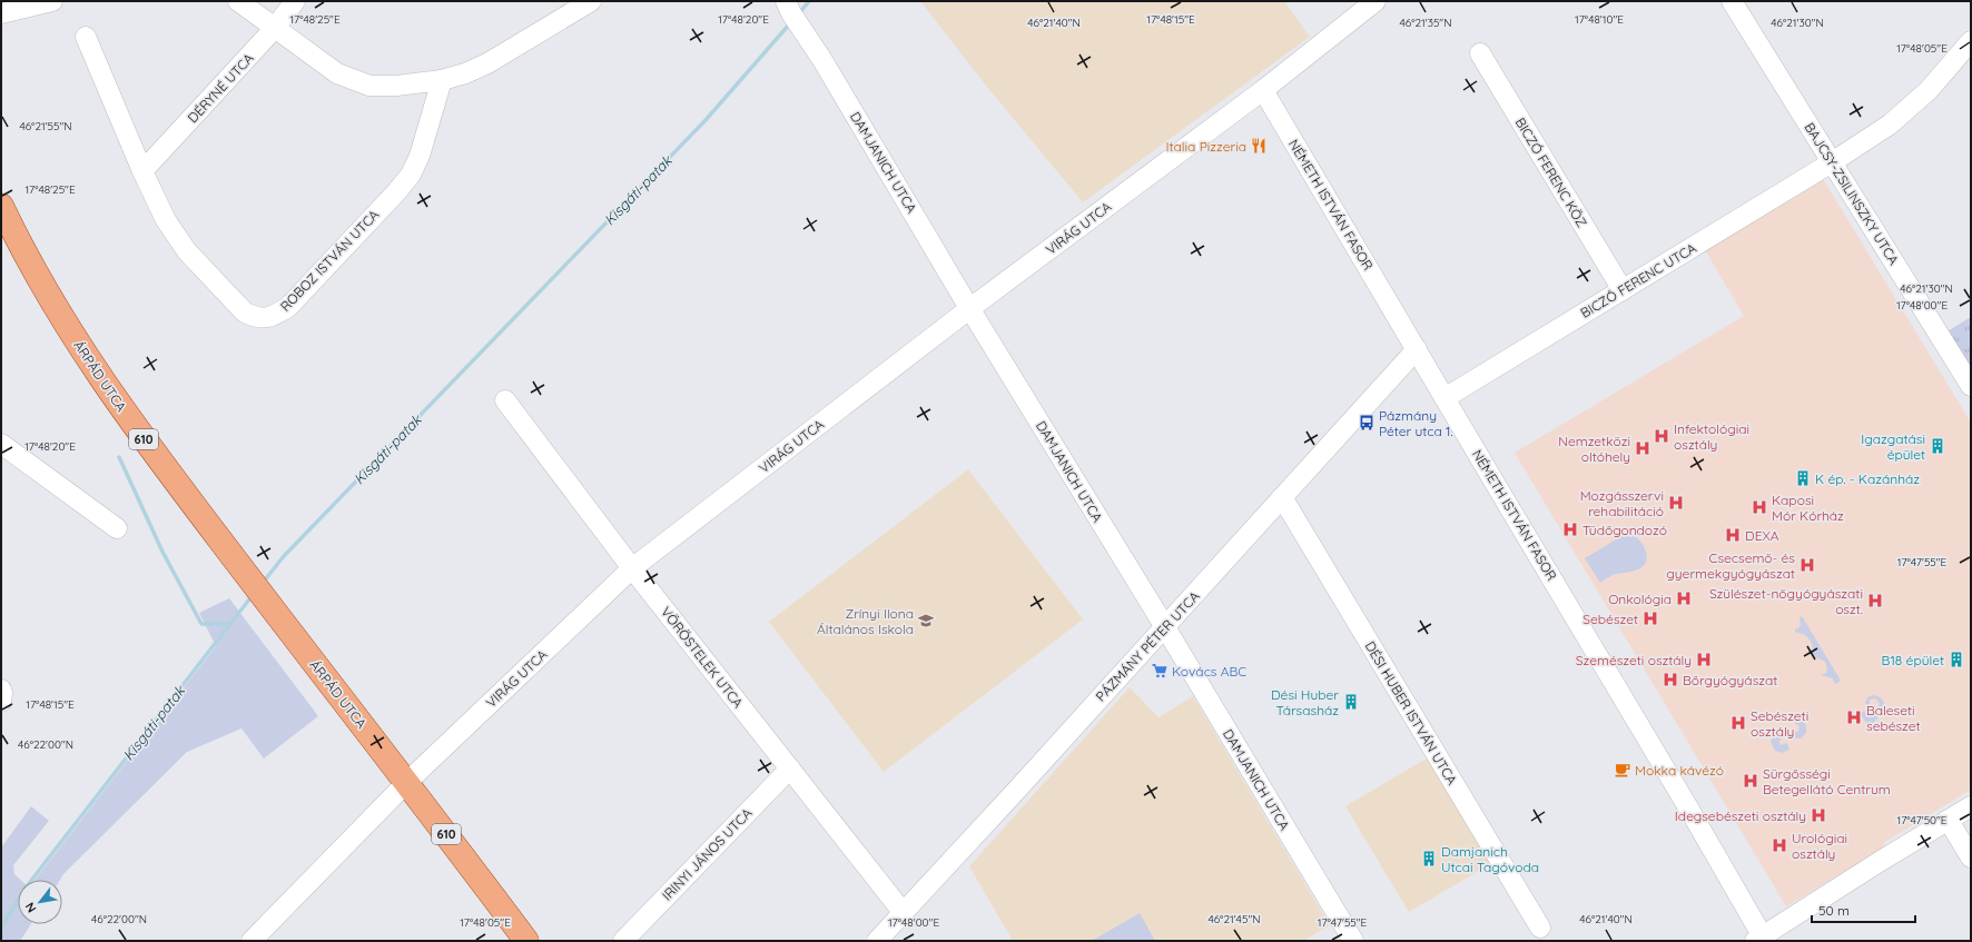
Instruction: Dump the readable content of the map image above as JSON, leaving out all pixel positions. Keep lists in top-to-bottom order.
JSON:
{
  "streets": {
    "main road": ["ÁRPÁD UTCA", "610"],
    "street": [
      "DÉRYNÉ UTCA",
      "DAMJANICH UTCA",
      "BICZÓ FERENC KÖZ",
      "BAJCSY-ZSILINSZKY UTCA",
      "NÉMETH ISTVÁN FASOR",
      "VIRÁG UTCA",
      "ROBOZ ISTVÁN UTCA",
      "BICZÓ FERENC UTCA",
      "PÁZMÁNY PÉTER UTCA",
      "VÖRÖSTELEK UTCA",
      "DÉSI HUBER ISTVÁN UTCA",
      "IRINYI JÁNOS UTCA"
    ]
  },
  "crossings": [
    ["DÉRYNÉ UTCA", "ROBOZ ISTVÁN UTCA"],
    ["DAMJANICH UTCA", "VIRÁG UTCA"],
    ["DAMJANICH UTCA", "PÁZMÁNY PÉTER UTCA"],
    ["BICZÓ FERENC KÖZ", "BICZÓ FERENC UTCA"],
    ["BAJCSY-ZSILINSZKY UTCA", "BICZÓ FERENC UTCA"],
    ["NÉMETH ISTVÁN FASOR", "VIRÁG UTCA"],
    ["NÉMETH ISTVÁN FASOR", "BICZÓ FERENC UTCA"],
    ["NÉMETH ISTVÁN FASOR", "PÁZMÁNY PÉTER UTCA"],
    ["VIRÁG UTCA", "ÁRPÁD UTCA"],
    ["VIRÁG UTCA", "VÖRÖSTELEK UTCA"],
    ["PÁZMÁNY PÉTER UTCA", "VÖRÖSTELEK UTCA"],
    ["PÁZMÁNY PÉTER UTCA", "DÉSI HUBER ISTVÁN UTCA"],
    ["VÖRÖSTELEK UTCA", "IRINYI JÁNOS UTCA"]
  ],
  "water": ["Kisgáti-patak"],
  "places": {
    "restaurant": ["Italia Pizzeria"],
    "bus stop": ["Pázmány Péter utca 1."],
    "hospital": [
      "Infektológiai osztály",
      "Nemzetközi oltóhely",
      "Mozgásszervi rehabilitáció",
      "Kaposi Mór Kórház",
      "Tüdőgondozó",
      "DEXA",
      "Csecsemő- és gyermekgyógyászat",
      "Onkológia",
      "Szülészet-nőgyógyászati oszt.",
      "Sebészet",
      "Szemészeti osztály",
      "Bőrgyógyászat",
      "Baleseti sebészet",
      "Sebészeti osztály",
      "Sürgősségi Betegellátó Centrum",
      "Idegsebészeti osztály",
      "Urológiai osztály"
    ],
    "building": [
      "Igazgatási épület",
      "K ép. - Kazánház",
      "B18 épület",
      "Dési Huber Társasház",
      "Damjanich Utcai Tagóvoda"
    ],
    "school or university": ["Zrínyi Ilona Általános Iskola"],
    "supermarket": ["Kovács ABC"],
    "cafe": ["Mokka kávézó"]
  },
  "scale_bar": "50 m",
  "north": "bottom left",
  "coordinates": [
    "17°48'25\"E",
    "17°48'20\"E",
    "17°48'15\"E",
    "17°48'10\"E",
    "46°21'35\"N",
    "46°21'30\"N",
    "46°21'40\"N",
    "17°48'05\"E",
    "46°21'55\"N",
    "17°48'00\"E",
    "17°47'55\"E",
    "46°22'00\"N",
    "17°47'50\"E",
    "46°21'45\"N"
  ]
}
